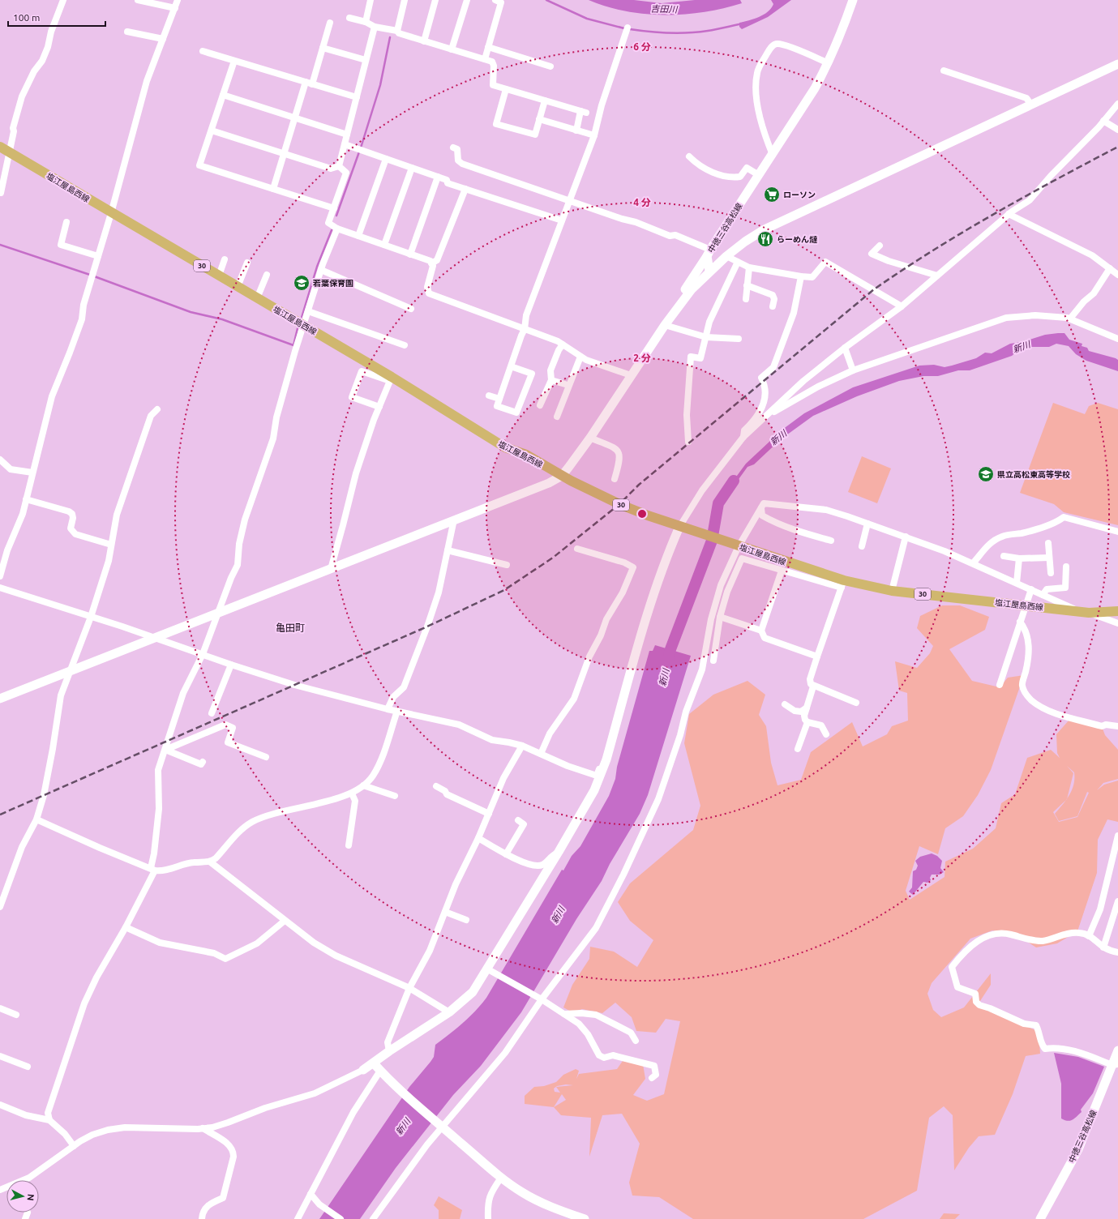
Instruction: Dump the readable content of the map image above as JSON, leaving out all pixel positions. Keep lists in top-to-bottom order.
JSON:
{
  "streets": {
    "main road": ["塩江屋島西線", "30"],
    "street": ["中徳三谷高松線"]
  },
  "districts": ["亀田町"],
  "water": ["吉田川", "新川"],
  "places": {
    "supermarket": ["ローソン"],
    "restaurant": ["らーめん燵"],
    "school or university": ["若葉保育園", "県立高松東高等学校"]
  },
  "scale_bar": "100 m",
  "north": "right",
  "rings": ["6 分", "4 分", "2 分"]
}
